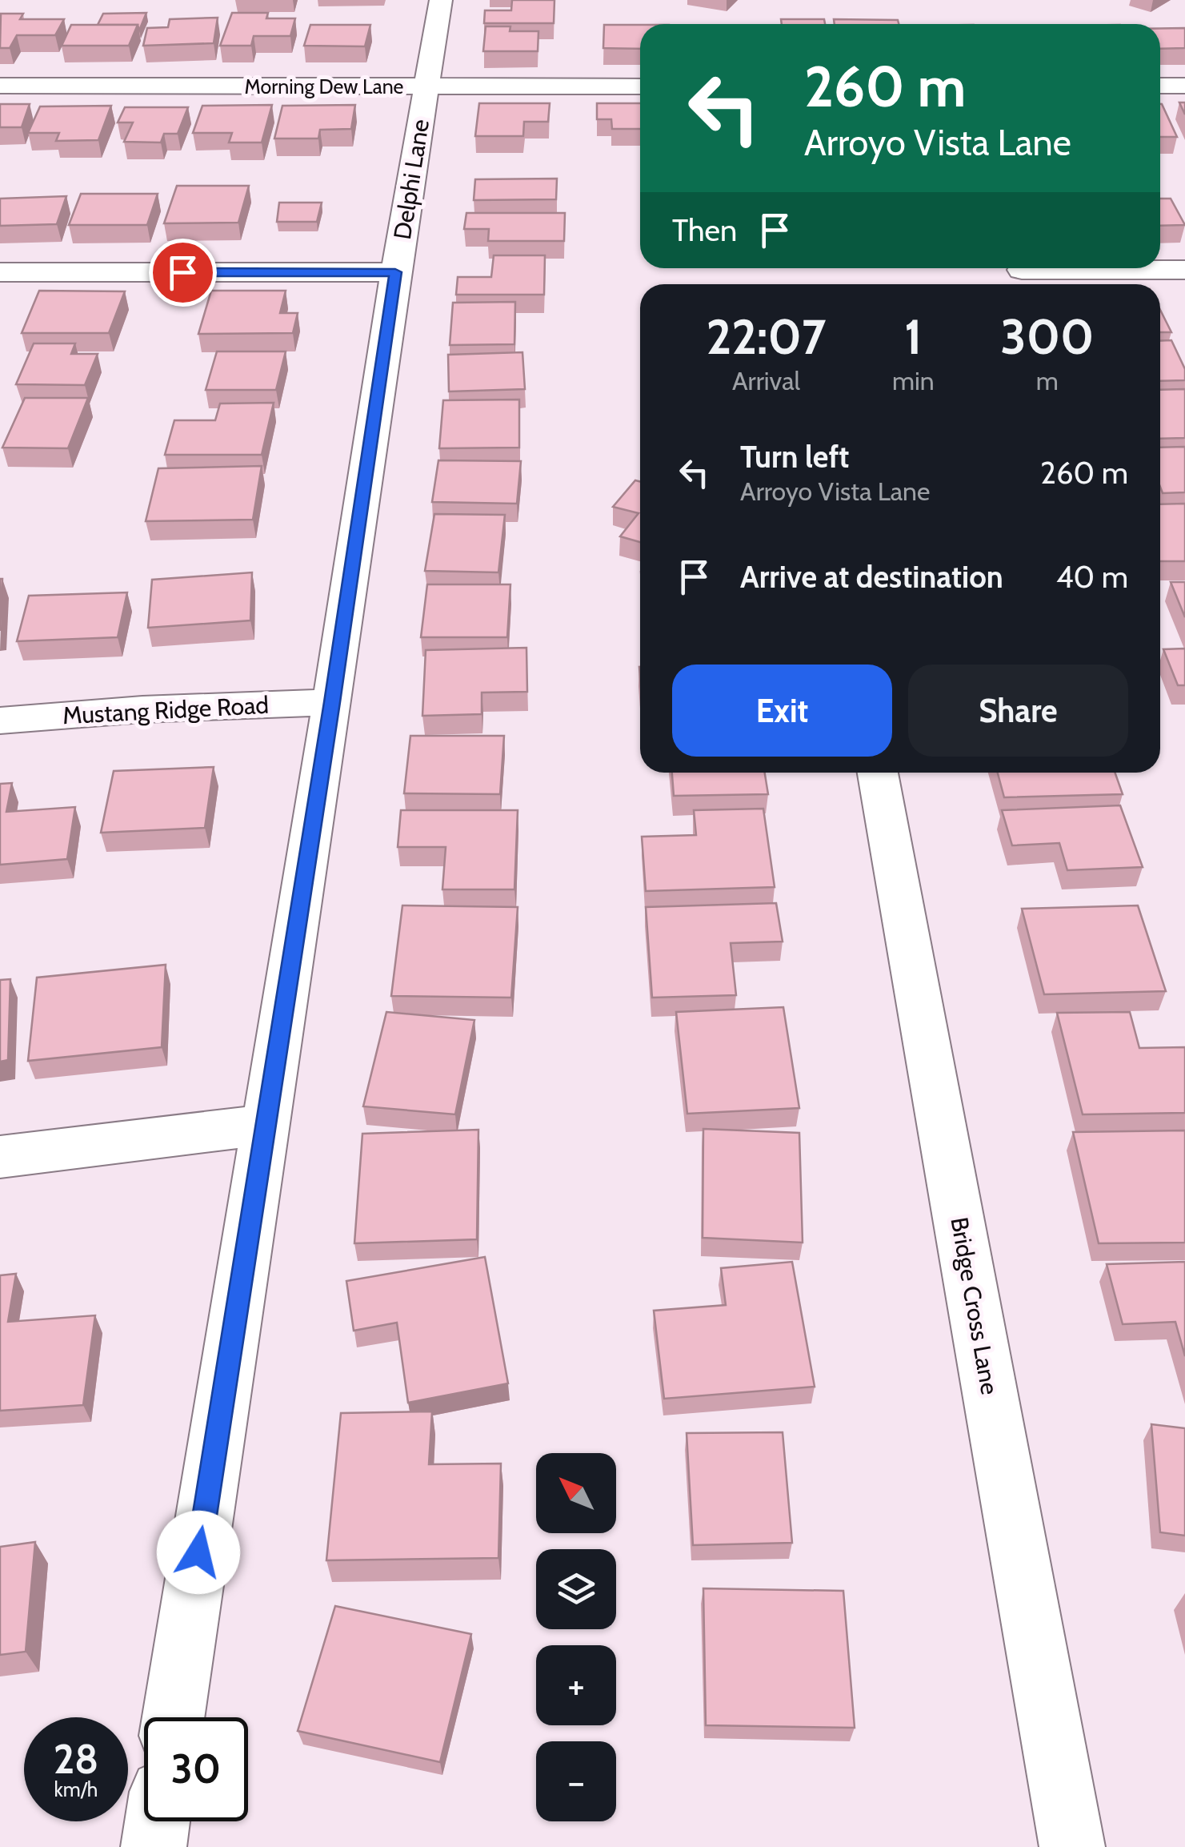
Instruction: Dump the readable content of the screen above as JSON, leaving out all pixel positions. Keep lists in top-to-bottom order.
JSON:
{
  "streets": {
    "street": [
      "Morning Dew Lane",
      "Delphi Lane",
      "Mustang Ridge Road",
      "Bridge Cross Lane"
    ]
  },
  "crossings": [
    ["Morning Dew Lane", "Delphi Lane"],
    ["Delphi Lane", "Mustang Ridge Road"]
  ],
  "north": "top left",
  "page": {
    "turn": ["260 m", "Arroyo Vista Lane"],
    "then": "Then",
    "eta": [
      "22:07",
      "Arrival",
      "1",
      "min",
      "300",
      "m"
    ],
    "list": [
      {
        "name": "Turn left",
        "note": "Arroyo Vista Lane",
        "value": "260 m"
      },
      {
        "name": "Arrive at destination",
        "value": "40 m"
      }
    ],
    "buttons": ["Exit", "Share"],
    "map_buttons": ["+", "−"],
    "speed": "28 km/h",
    "limit": "30"
  }
}
